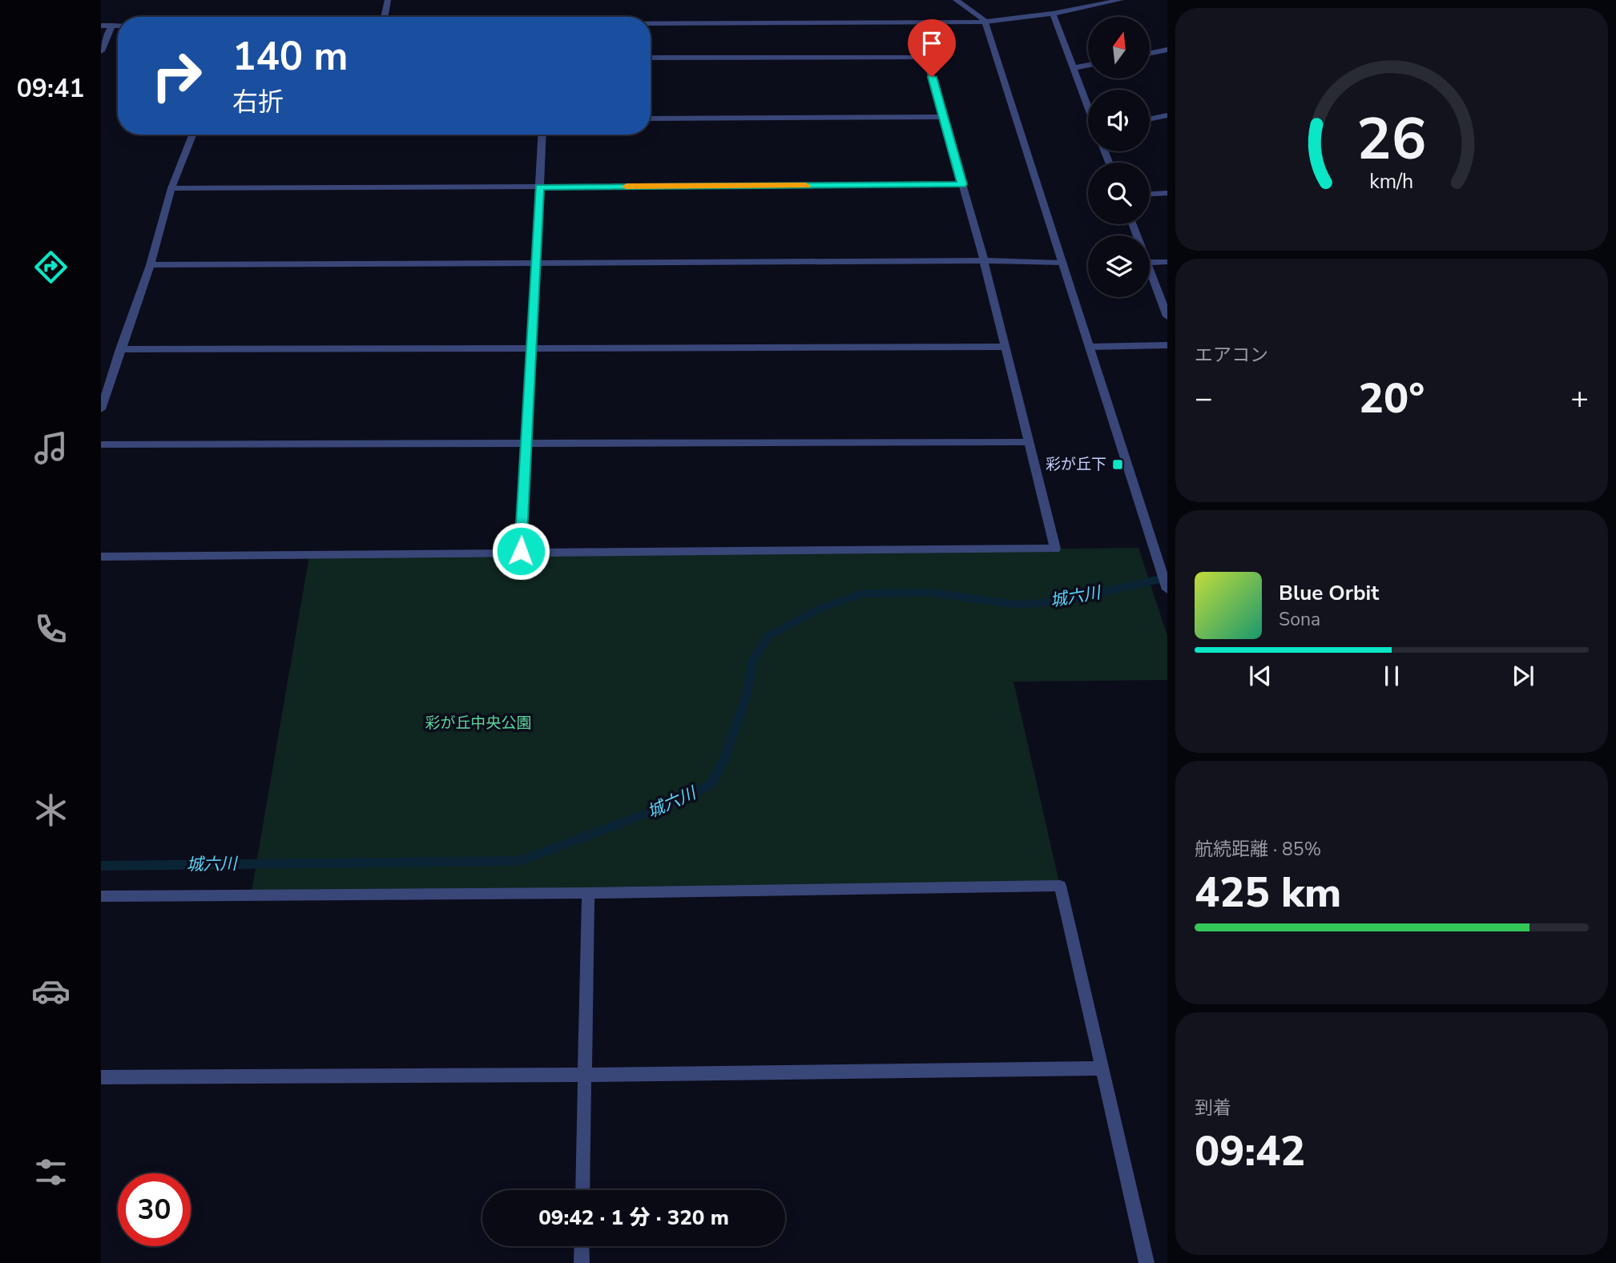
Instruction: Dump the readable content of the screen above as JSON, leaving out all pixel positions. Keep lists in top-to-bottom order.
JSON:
{
  "water": ["城六川"],
  "parks": ["彩が丘中央公園"],
  "places": {
    "transit": ["彩が丘下"]
  },
  "north": "top",
  "page": {
    "tabs": "09:41",
    "turn": ["140 m", "右折"],
    "tile": [
      "エアコン",
      ["航続距離 · 85%", "425 km"],
      ["到着", "09:42"]
    ],
    "heat": ["−", "20°", "+"],
    "song": ["Blue Orbit", "Sona"],
    "limit": "30",
    "trip": "09:42 · 1 分 · 320 m",
    "gauge": ["26", "km/h"]
  }
}
